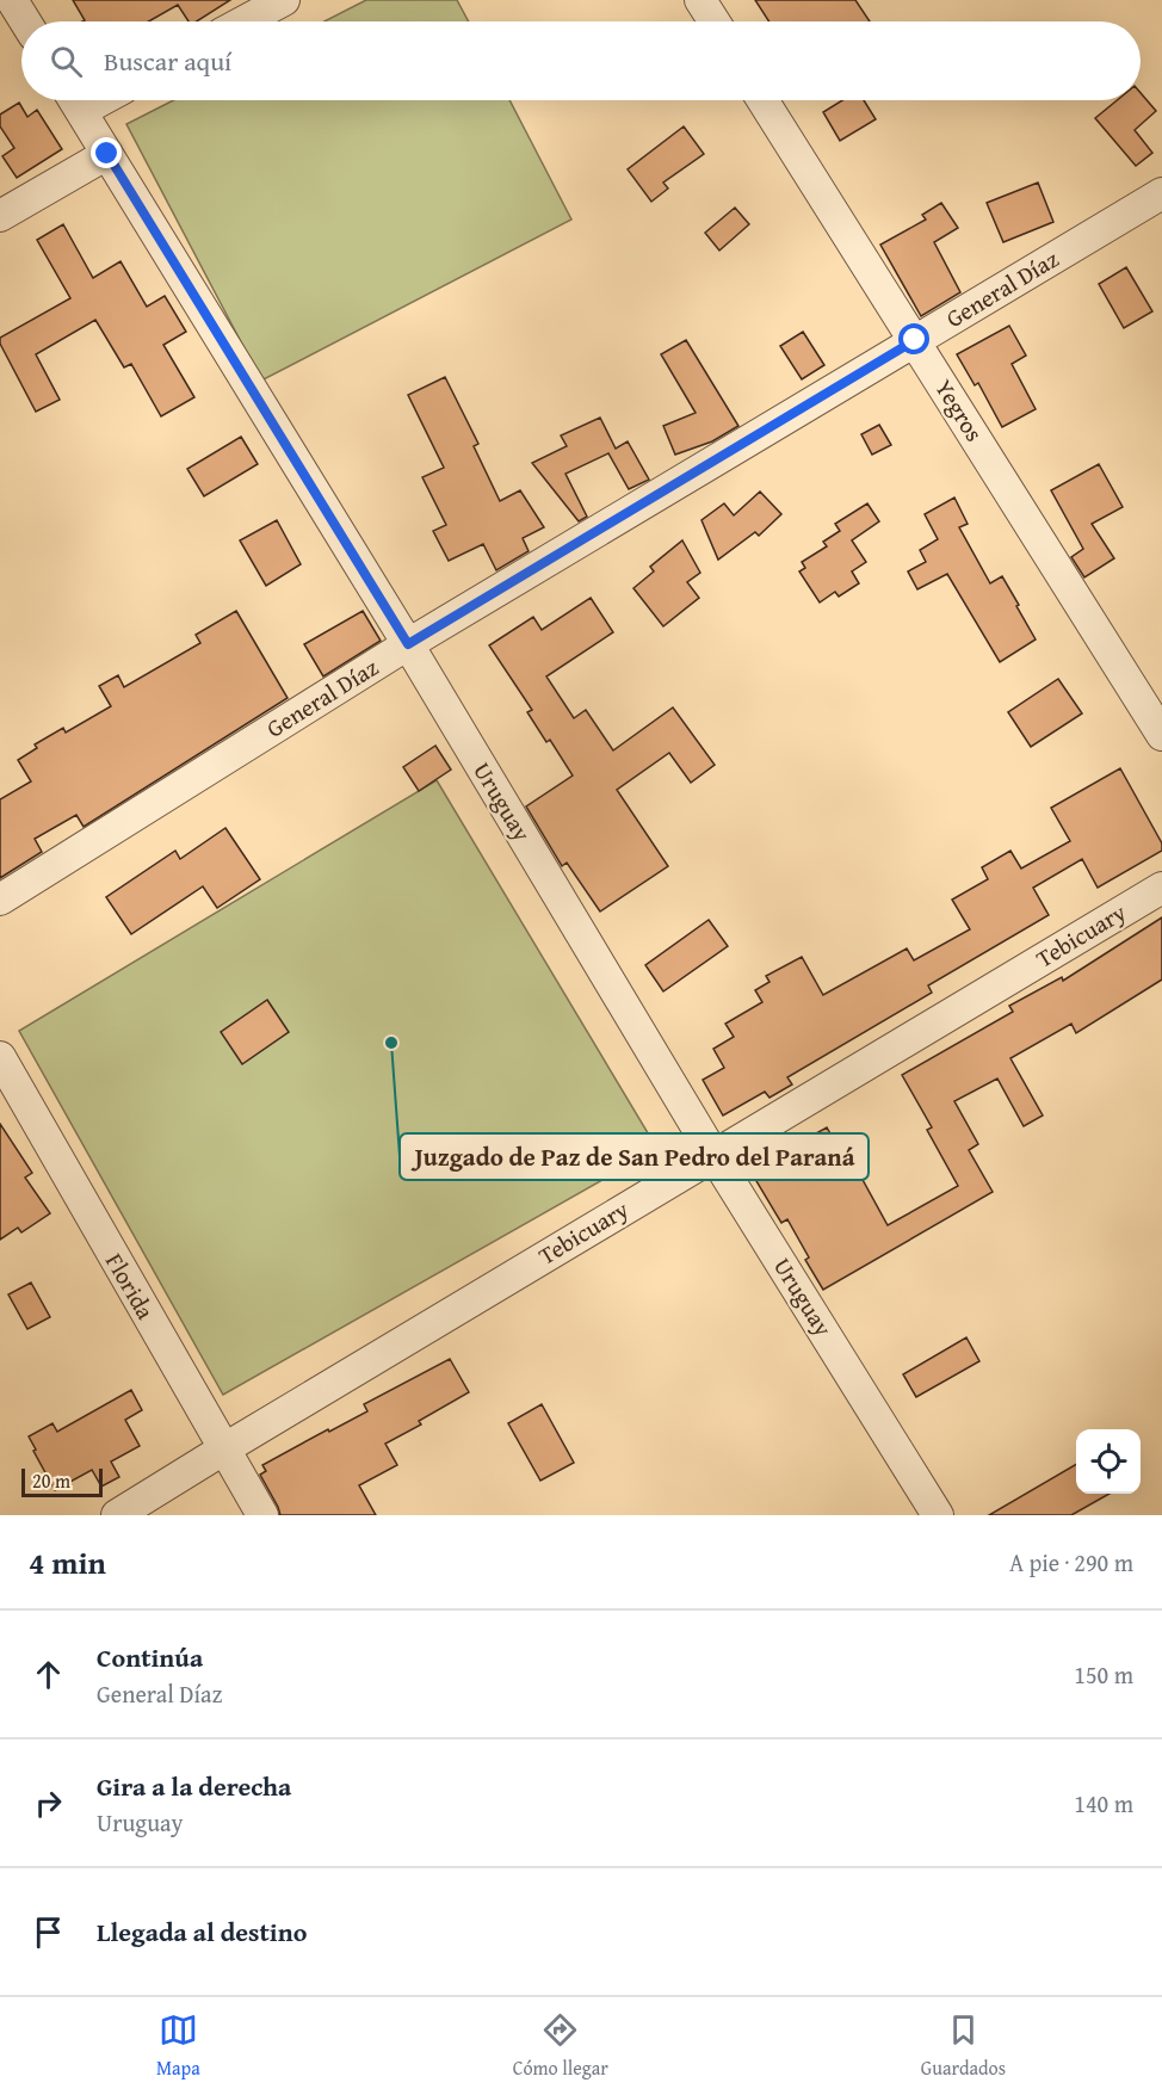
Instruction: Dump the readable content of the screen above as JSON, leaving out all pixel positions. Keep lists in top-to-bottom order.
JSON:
{
  "streets": {
    "street": [
      "General Díaz",
      "Yegros",
      "Uruguay",
      "Tebicuary",
      "Florida"
    ]
  },
  "crossings": [
    ["General Díaz", "Yegros"],
    ["General Díaz", "Uruguay"],
    ["Uruguay", "Tebicuary"],
    ["Tebicuary", "Florida"]
  ],
  "places": ["Juzgado de Paz de San Pedro del Paraná"],
  "scale_bar": "20 m",
  "page": {
    "search": "Buscar aquí",
    "scale": "20 m",
    "heading": ["4 min", "A pie · 290 m"],
    "list": [
      ["Continúa", "General Díaz", "150 m"],
      ["Gira a la derecha", "Uruguay", "140 m"],
      "Llegada al destino"
    ],
    "nav": ["Mapa", "Cómo llegar", "Guardados"]
  }
}
